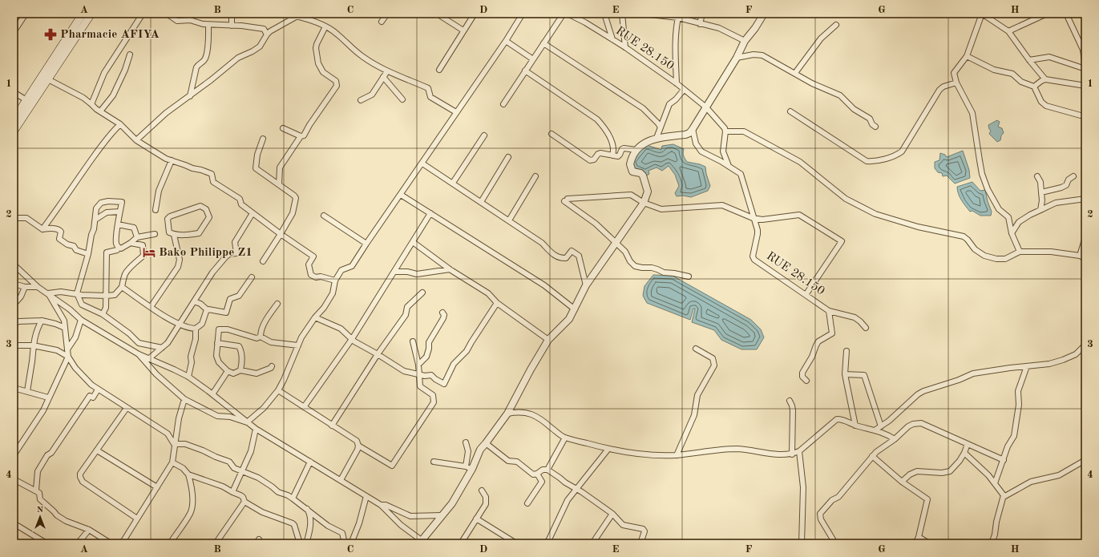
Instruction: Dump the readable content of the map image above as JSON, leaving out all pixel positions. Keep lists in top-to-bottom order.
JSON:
{
  "streets": {
    "street": ["RUE 28.150"]
  },
  "places": {
    "pharmacy": ["Pharmacie AFIYA"],
    "hotel": ["Bako Philippe Z1"]
  },
  "north": "top",
  "grid": {
    "columns": [
      "A",
      "B",
      "C",
      "D",
      "E",
      "F",
      "G",
      "H"
    ],
    "rows": [
      "1",
      "2",
      "3",
      "4"
    ]
  }
}
